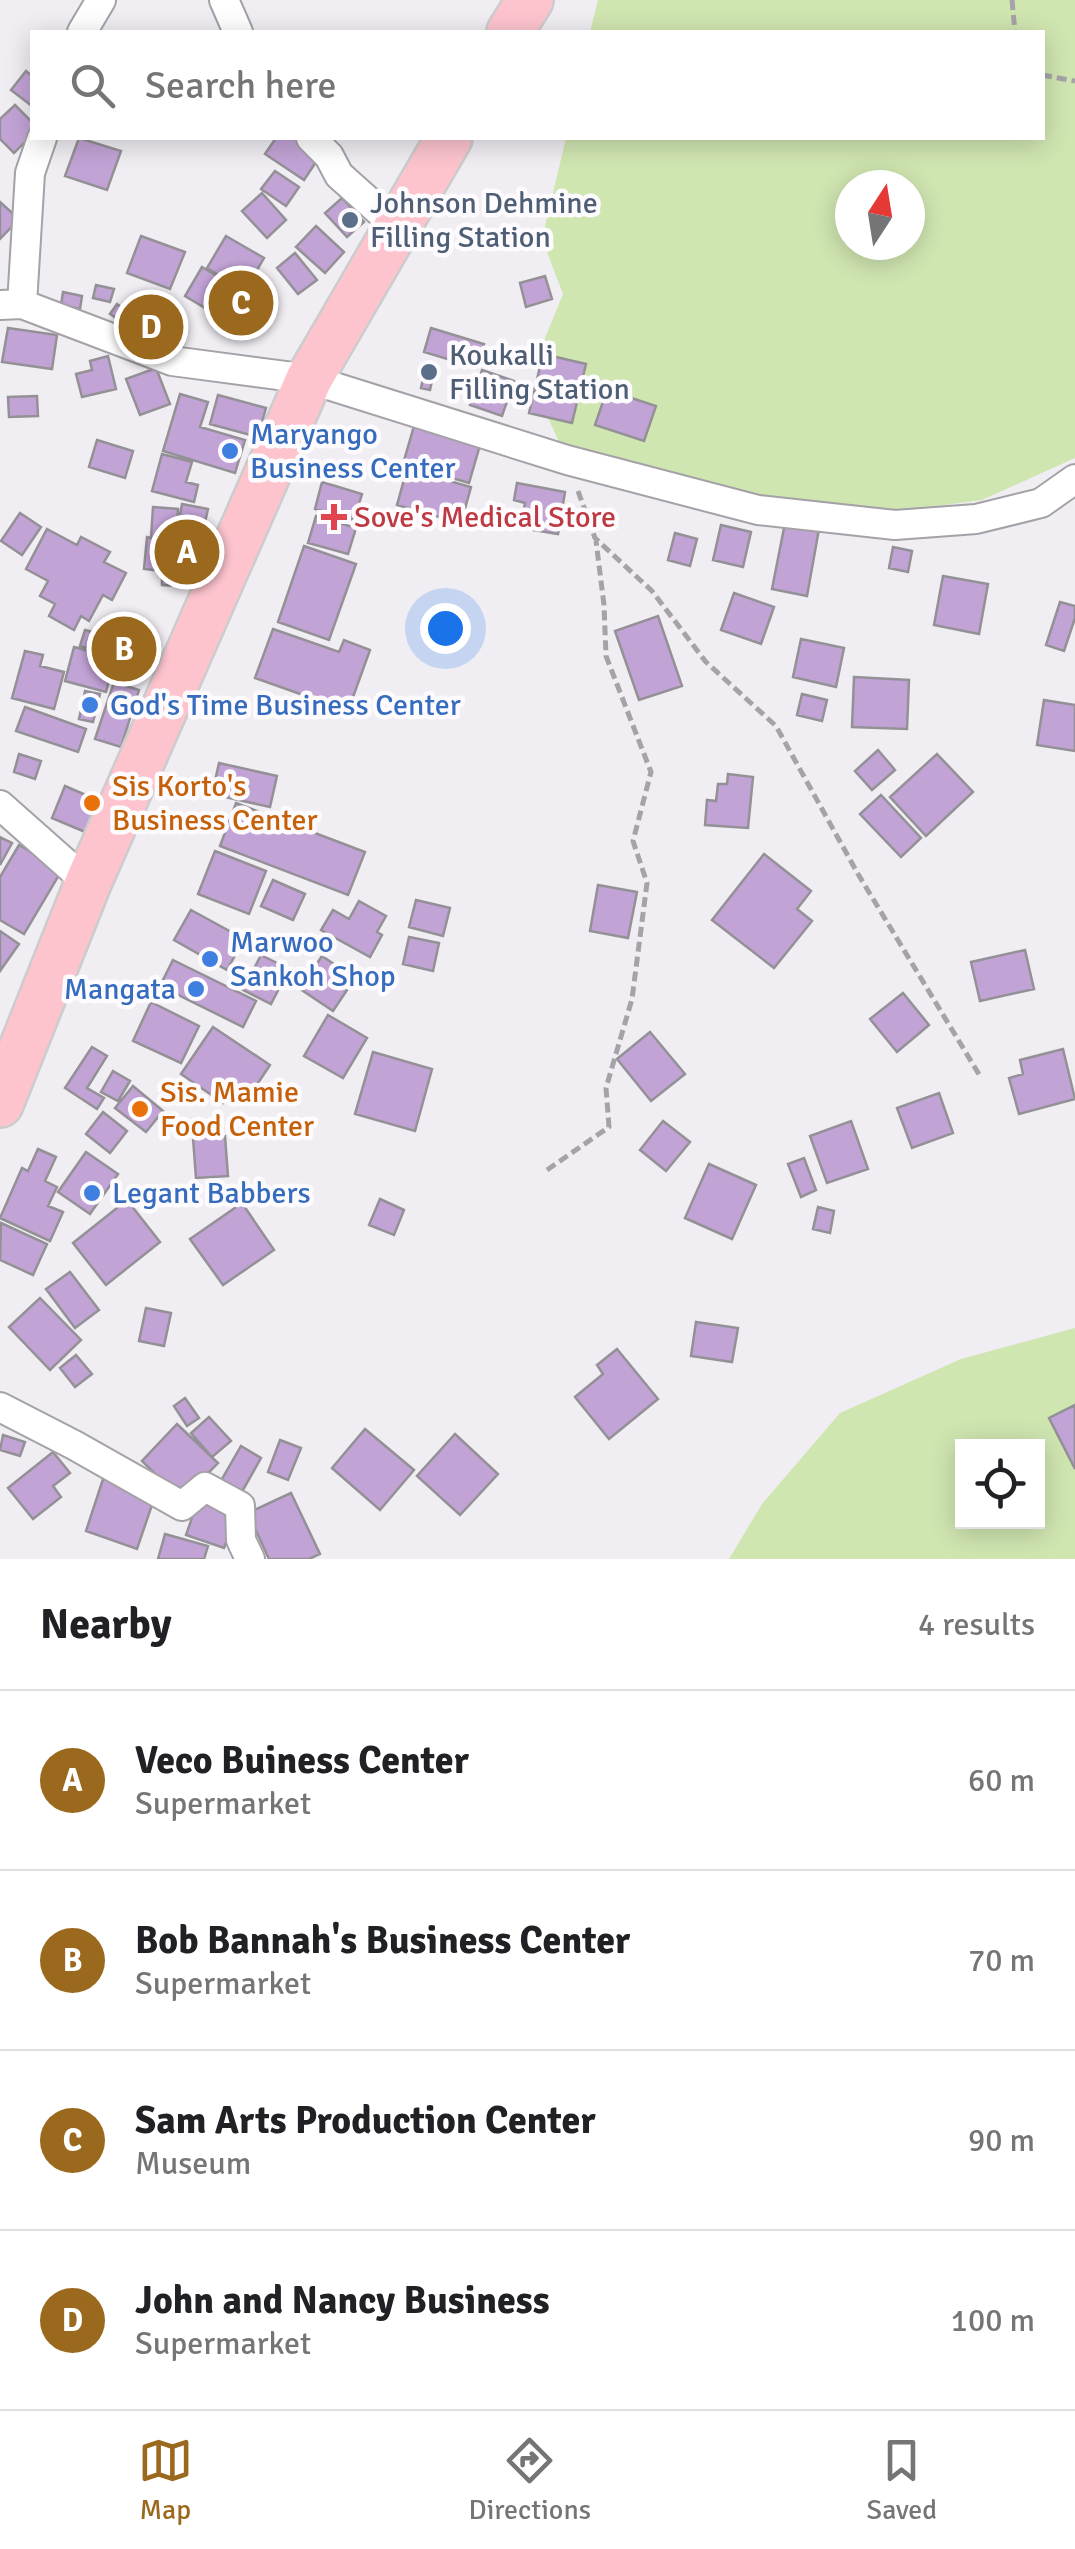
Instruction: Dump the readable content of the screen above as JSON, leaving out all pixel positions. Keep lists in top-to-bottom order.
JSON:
{
  "places": {
    "other": [
      "Johnson Dehmine Filling Station",
      "Koukalli Filling Station",
      "Maryango Business Center",
      "God's Time Business Center",
      "Sis Korto's Business Center",
      "Marwoo Sankoh Shop",
      "Mangata",
      "Sis. Mamie Food Center",
      "Legant Babbers"
    ],
    "health": ["Sove's Medical Store"]
  },
  "north": "top",
  "page": {
    "search": "Search here",
    "pins": [
      "C",
      "D",
      "A",
      "B"
    ],
    "heading": ["Nearby", "4 results"],
    "list": [
      {
        "mark": "A",
        "name": "Veco Buiness Center",
        "note": "Supermarket",
        "value": "60 m"
      },
      {
        "mark": "B",
        "name": "Bob Bannah's Business Center",
        "note": "Supermarket",
        "value": "70 m"
      },
      {
        "mark": "C",
        "name": "Sam Arts Production Center",
        "note": "Museum",
        "value": "90 m"
      },
      {
        "mark": "D",
        "name": "John and Nancy Business",
        "note": "Supermarket",
        "value": "100 m"
      }
    ],
    "nav": ["Map", "Directions", "Saved"]
  }
}
